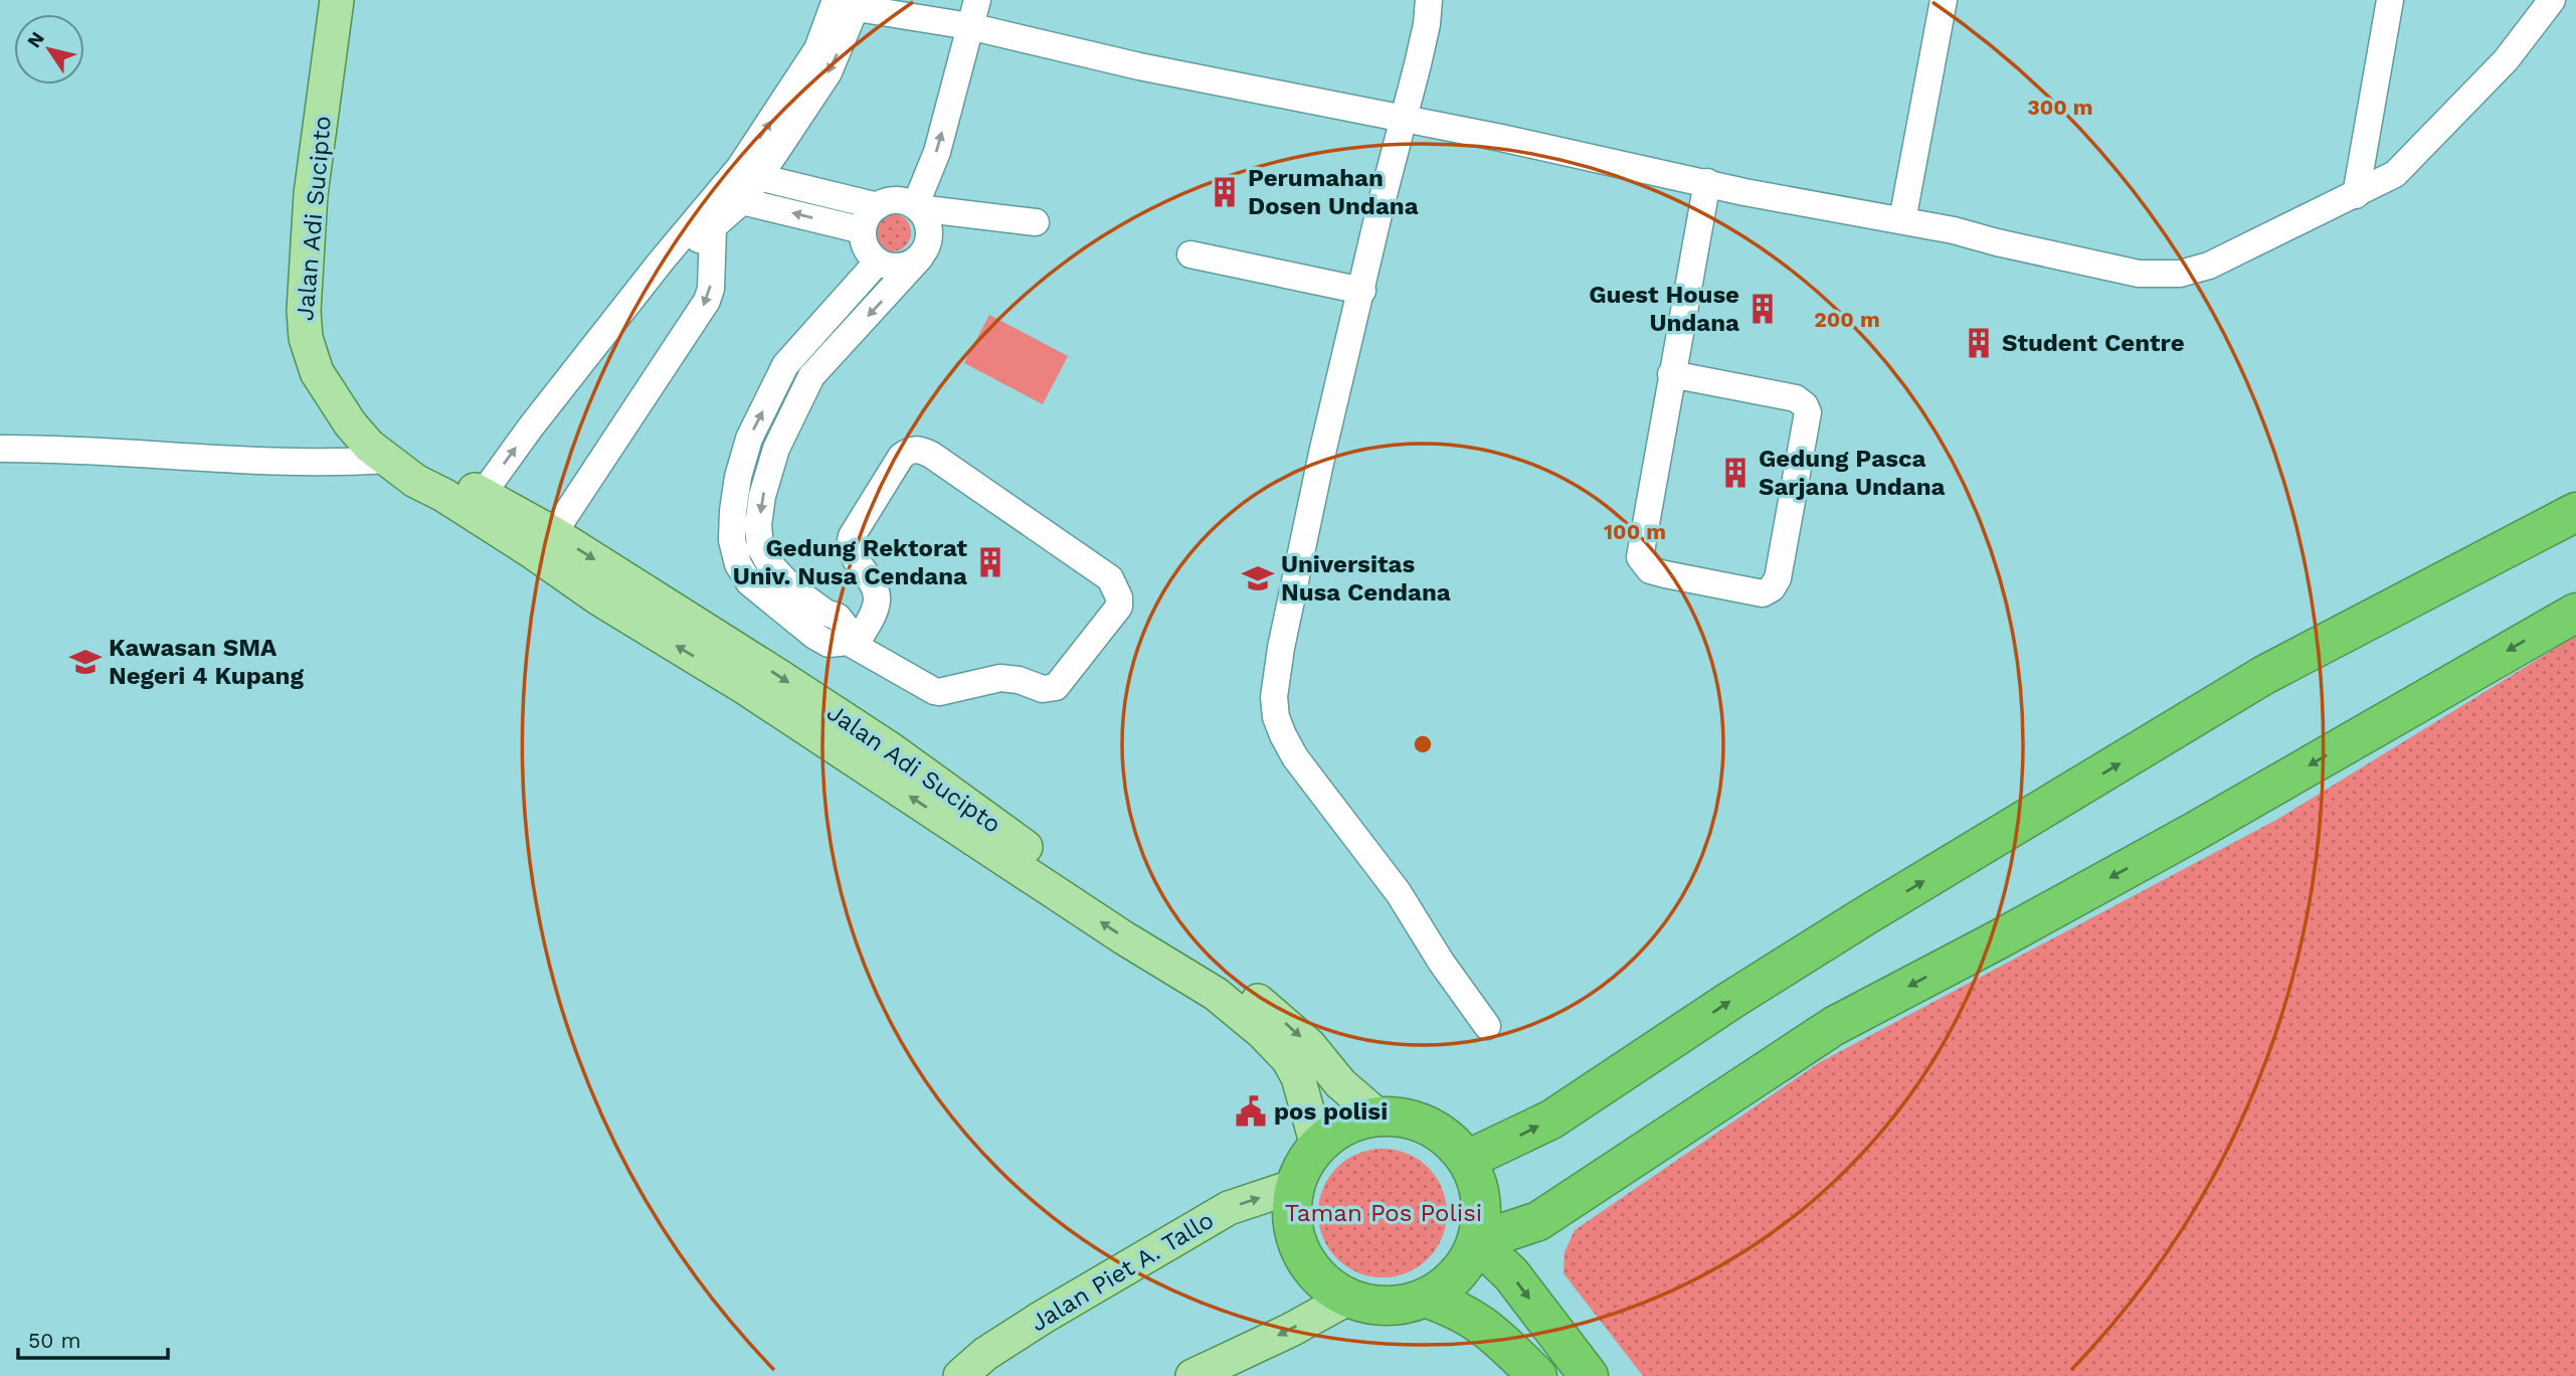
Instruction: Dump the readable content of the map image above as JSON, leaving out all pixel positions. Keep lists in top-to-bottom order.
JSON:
{
  "streets": {
    "main road": ["Jalan Adi Sucipto", "Jalan Piet A. Tallo"]
  },
  "crossings": [
    ["Jalan Adi Sucipto", "Jalan Piet A. Tallo"]
  ],
  "parks": ["Taman Pos Polisi"],
  "places": {
    "building": [
      "Perumahan Dosen Undana",
      "Guest House Undana",
      "Student Centre",
      "Gedung Pasca Sarjana Undana",
      "Gedung Rektorat Univ. Nusa Cendana"
    ],
    "school or university": ["Universitas Nusa Cendana", "Kawasan SMA Negeri 4 Kupang"],
    "public building": ["pos polisi"]
  },
  "scale_bar": "50 m",
  "north": "top left",
  "rings": ["300 m", "200 m", "100 m"]
}
